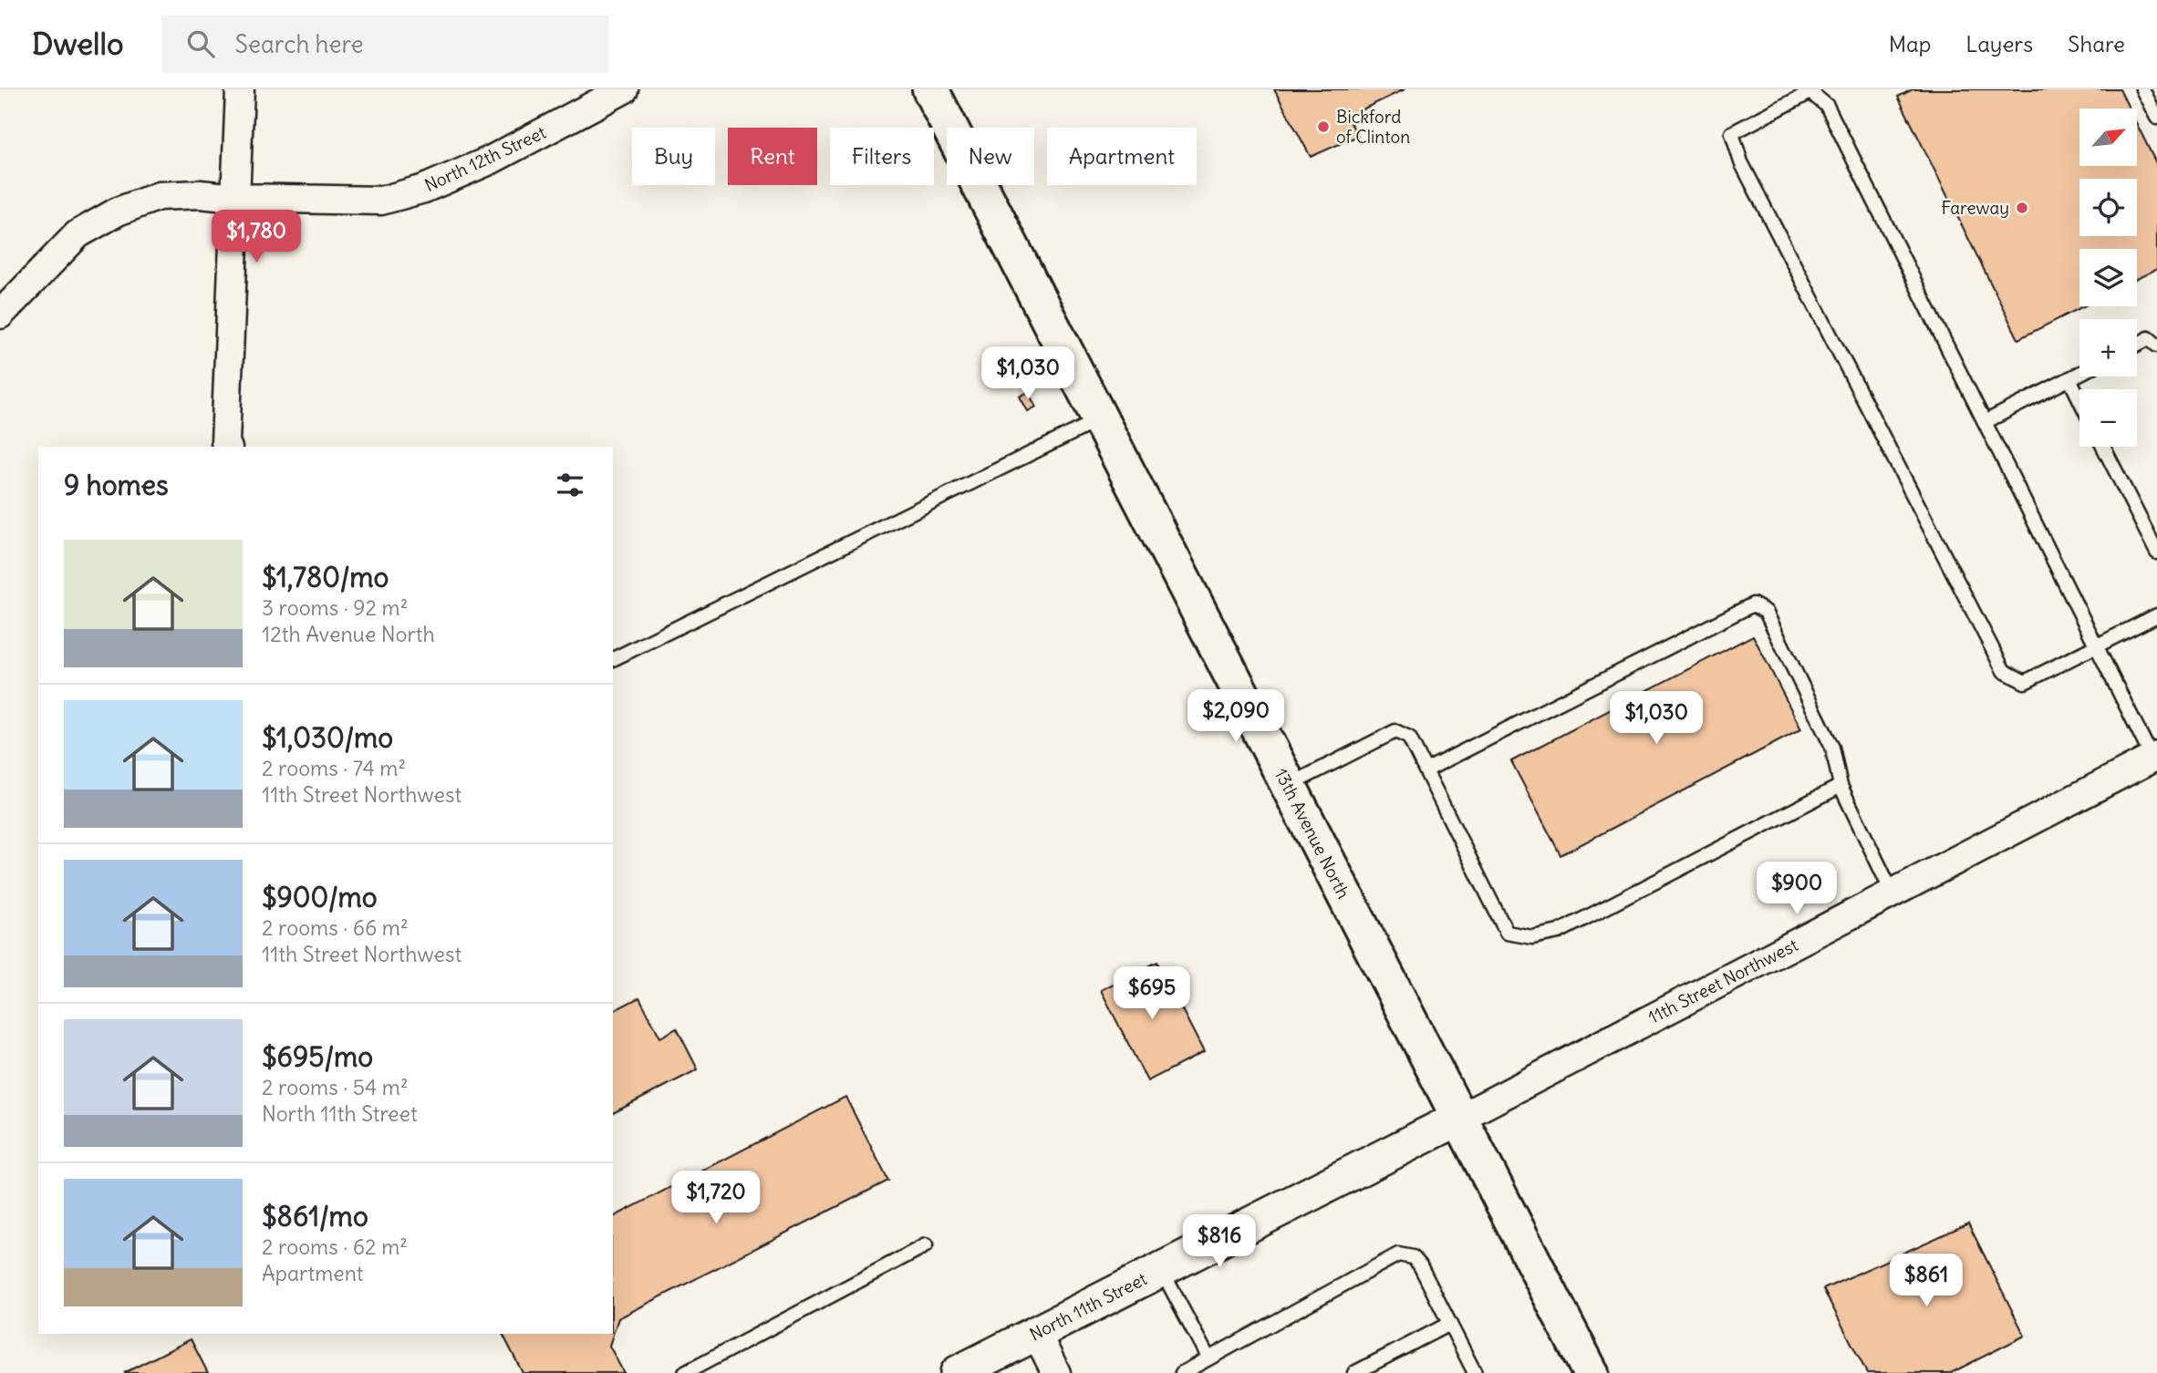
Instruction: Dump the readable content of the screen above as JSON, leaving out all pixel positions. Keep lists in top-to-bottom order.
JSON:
{
  "streets": {
    "main road": ["13th Avenue North"],
    "street": ["North 12th Street", "11th Street Northwest", "North 11th Street"]
  },
  "crossings": [
    ["13th Avenue North", "11th Street Northwest"],
    ["13th Avenue North", "North 11th Street"],
    ["11th Street Northwest", "North 11th Street"]
  ],
  "places": ["Bickford of Clinton", "Fareway"],
  "north": "top right",
  "page": {
    "header": "Dwello",
    "search": "Search here",
    "nav": ["Map", "Layers", "Share"],
    "map_buttons": ["+", "−"],
    "chip": [
      "Buy",
      "Rent",
      "Filters",
      "New",
      "Apartment"
    ],
    "price": [
      "$1,780",
      "$1,030",
      "$2,090",
      "$1,030",
      "$900",
      "$695",
      "$1,720",
      "$816",
      "$861"
    ],
    "heading": "9 homes",
    "list": [
      {
        "name": "$1,780/mo",
        "note": "3 rooms · 92 m² · 12th Avenue North"
      },
      {
        "name": "$1,030/mo",
        "note": "2 rooms · 74 m² · 11th Street Northwest"
      },
      {
        "name": "$900/mo",
        "note": "2 rooms · 66 m² · 11th Street Northwest"
      },
      {
        "name": "$695/mo",
        "note": "2 rooms · 54 m² · North 11th Street"
      },
      {
        "name": "$861/mo",
        "note": "2 rooms · 62 m² · Apartment"
      }
    ]
  }
}
